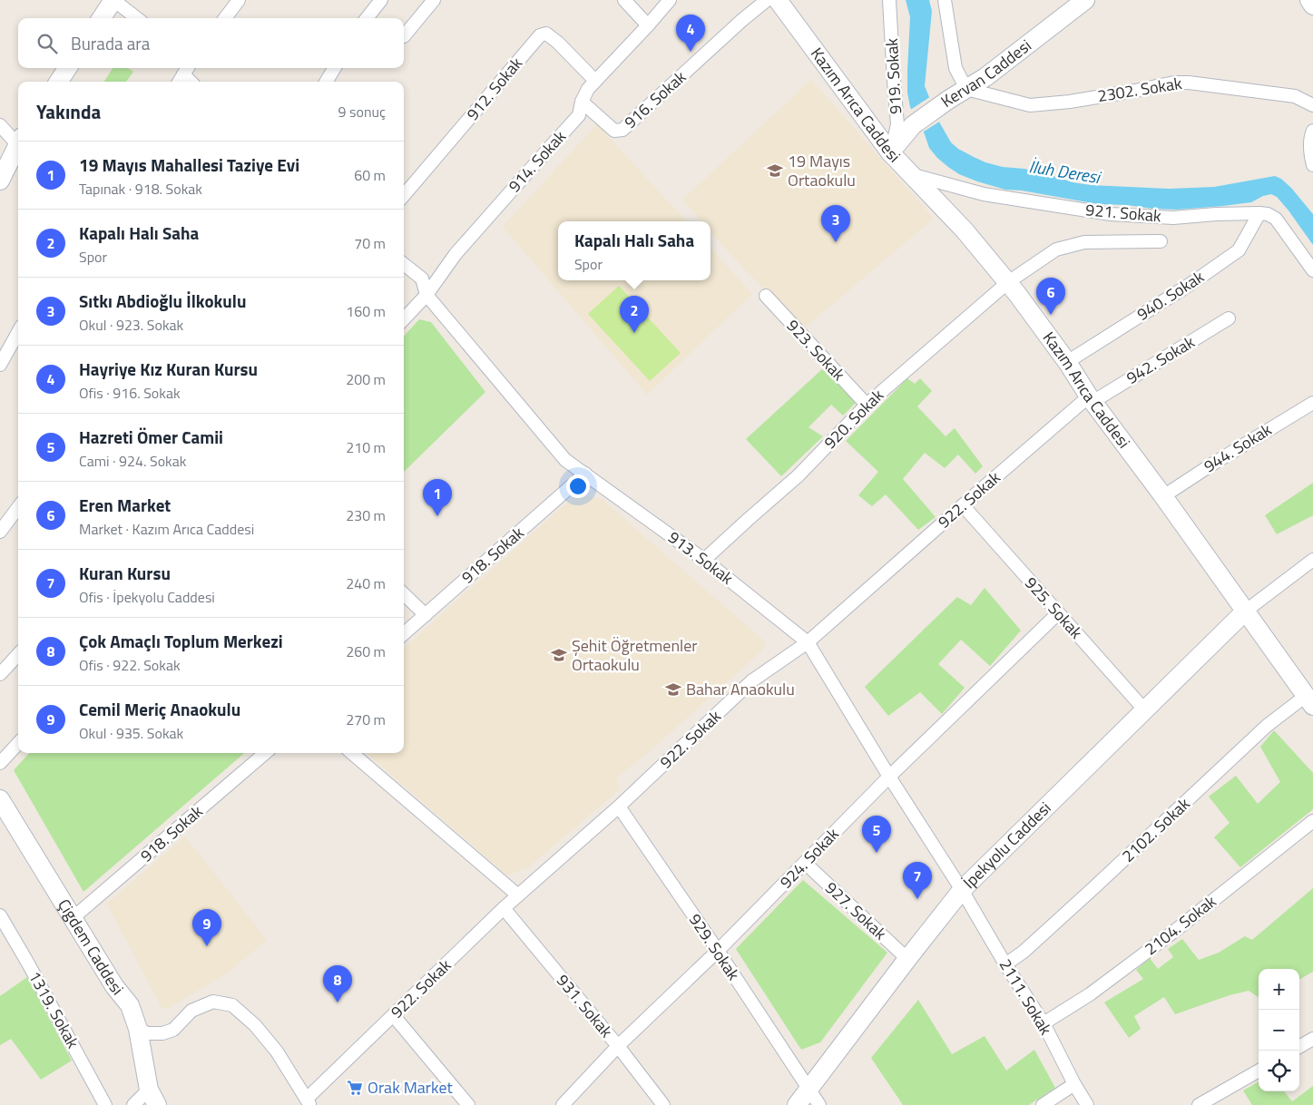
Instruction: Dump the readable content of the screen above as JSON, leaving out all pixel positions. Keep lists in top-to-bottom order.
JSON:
{
  "streets": {
    "street": [
      "Kervan Caddesi",
      "919. Sokak",
      "912. Sokak",
      "2302. Sokak",
      "916. Sokak",
      "Kazım Arıca Caddesi",
      "914. Sokak",
      "921. Sokak",
      "940. Sokak",
      "923. Sokak",
      "942. Sokak",
      "920. Sokak",
      "944. Sokak",
      "922. Sokak",
      "918. Sokak",
      "913. Sokak",
      "925. Sokak",
      "2102. Sokak",
      "İpekyolu Caddesi",
      "924. Sokak",
      "927. Sokak",
      "2104. Sokak",
      "Çigdem Caddesi",
      "929. Sokak",
      "2111. Sokak",
      "931. Sokak",
      "1319. Sokak"
    ]
  },
  "crossings": [
    ["Kervan Caddesi", "919. Sokak"],
    ["Kervan Caddesi", "2302. Sokak"],
    ["Kervan Caddesi", "Kazım Arıca Caddesi"],
    ["919. Sokak", "Kazım Arıca Caddesi"],
    ["912. Sokak", "914. Sokak"],
    ["916. Sokak", "914. Sokak"],
    ["Kazım Arıca Caddesi", "921. Sokak"],
    ["Kazım Arıca Caddesi", "940. Sokak"],
    ["Kazım Arıca Caddesi", "942. Sokak"],
    ["Kazım Arıca Caddesi", "920. Sokak"],
    ["Kazım Arıca Caddesi", "944. Sokak"],
    ["Kazım Arıca Caddesi", "922. Sokak"],
    ["Kazım Arıca Caddesi", "2102. Sokak"],
    ["Kazım Arıca Caddesi", "İpekyolu Caddesi"],
    ["914. Sokak", "913. Sokak"],
    ["921. Sokak", "940. Sokak"],
    ["923. Sokak", "920. Sokak"],
    ["942. Sokak", "922. Sokak"],
    ["920. Sokak", "913. Sokak"],
    ["922. Sokak", "913. Sokak"],
    ["922. Sokak", "925. Sokak"],
    ["922. Sokak", "929. Sokak"],
    ["922. Sokak", "931. Sokak"],
    ["918. Sokak", "913. Sokak"],
    ["918. Sokak", "Çigdem Caddesi"],
    ["913. Sokak", "İpekyolu Caddesi"],
    ["913. Sokak", "924. Sokak"],
    ["913. Sokak", "2111. Sokak"],
    ["925. Sokak", "İpekyolu Caddesi"],
    ["925. Sokak", "924. Sokak"],
    ["2102. Sokak", "2111. Sokak"],
    ["İpekyolu Caddesi", "927. Sokak"],
    ["İpekyolu Caddesi", "929. Sokak"],
    ["İpekyolu Caddesi", "2111. Sokak"],
    ["924. Sokak", "927. Sokak"],
    ["924. Sokak", "929. Sokak"],
    ["924. Sokak", "931. Sokak"],
    ["2104. Sokak", "2111. Sokak"]
  ],
  "water": ["İluh Deresi"],
  "places": {
    "school or university": ["19 Mayıs Ortaokulu", "Şehit Öğretmenler Ortaokulu", "Bahar Anaokulu"],
    "supermarket": ["Orak Market"]
  },
  "page": {
    "pins": [
      "4",
      "3",
      "6",
      "2",
      "1",
      "5",
      "7",
      "9",
      "8"
    ],
    "search": "Burada ara",
    "heading": ["Yakında", "9 sonuç"],
    "list": [
      {
        "mark": "1",
        "name": "19 Mayıs Mahallesi Taziye Evi",
        "note": "Tapınak · 918. Sokak",
        "value": "60 m"
      },
      {
        "mark": "2",
        "name": "Kapalı Halı Saha",
        "note": "Spor",
        "value": "70 m"
      },
      {
        "mark": "3",
        "name": "Sıtkı Abdioğlu İlkokulu",
        "note": "Okul · 923. Sokak",
        "value": "160 m"
      },
      {
        "mark": "4",
        "name": "Hayriye Kız Kuran Kursu",
        "note": "Ofis · 916. Sokak",
        "value": "200 m"
      },
      {
        "mark": "5",
        "name": "Hazreti Ömer Camii",
        "note": "Cami · 924. Sokak",
        "value": "210 m"
      },
      {
        "mark": "6",
        "name": "Eren Market",
        "note": "Market · Kazım Arıca Caddesi",
        "value": "230 m"
      },
      {
        "mark": "7",
        "name": "Kuran Kursu",
        "note": "Ofis · İpekyolu Caddesi",
        "value": "240 m"
      },
      {
        "mark": "8",
        "name": "Çok Amaçlı Toplum Merkezi",
        "note": "Ofis · 922. Sokak",
        "value": "260 m"
      },
      {
        "mark": "9",
        "name": "Cemil Meriç Anaokulu",
        "note": "Okul · 935. Sokak",
        "value": "270 m"
      }
    ],
    "popup": ["Kapalı Halı Saha", "Spor"],
    "map_buttons": ["+", "−"]
  }
}
